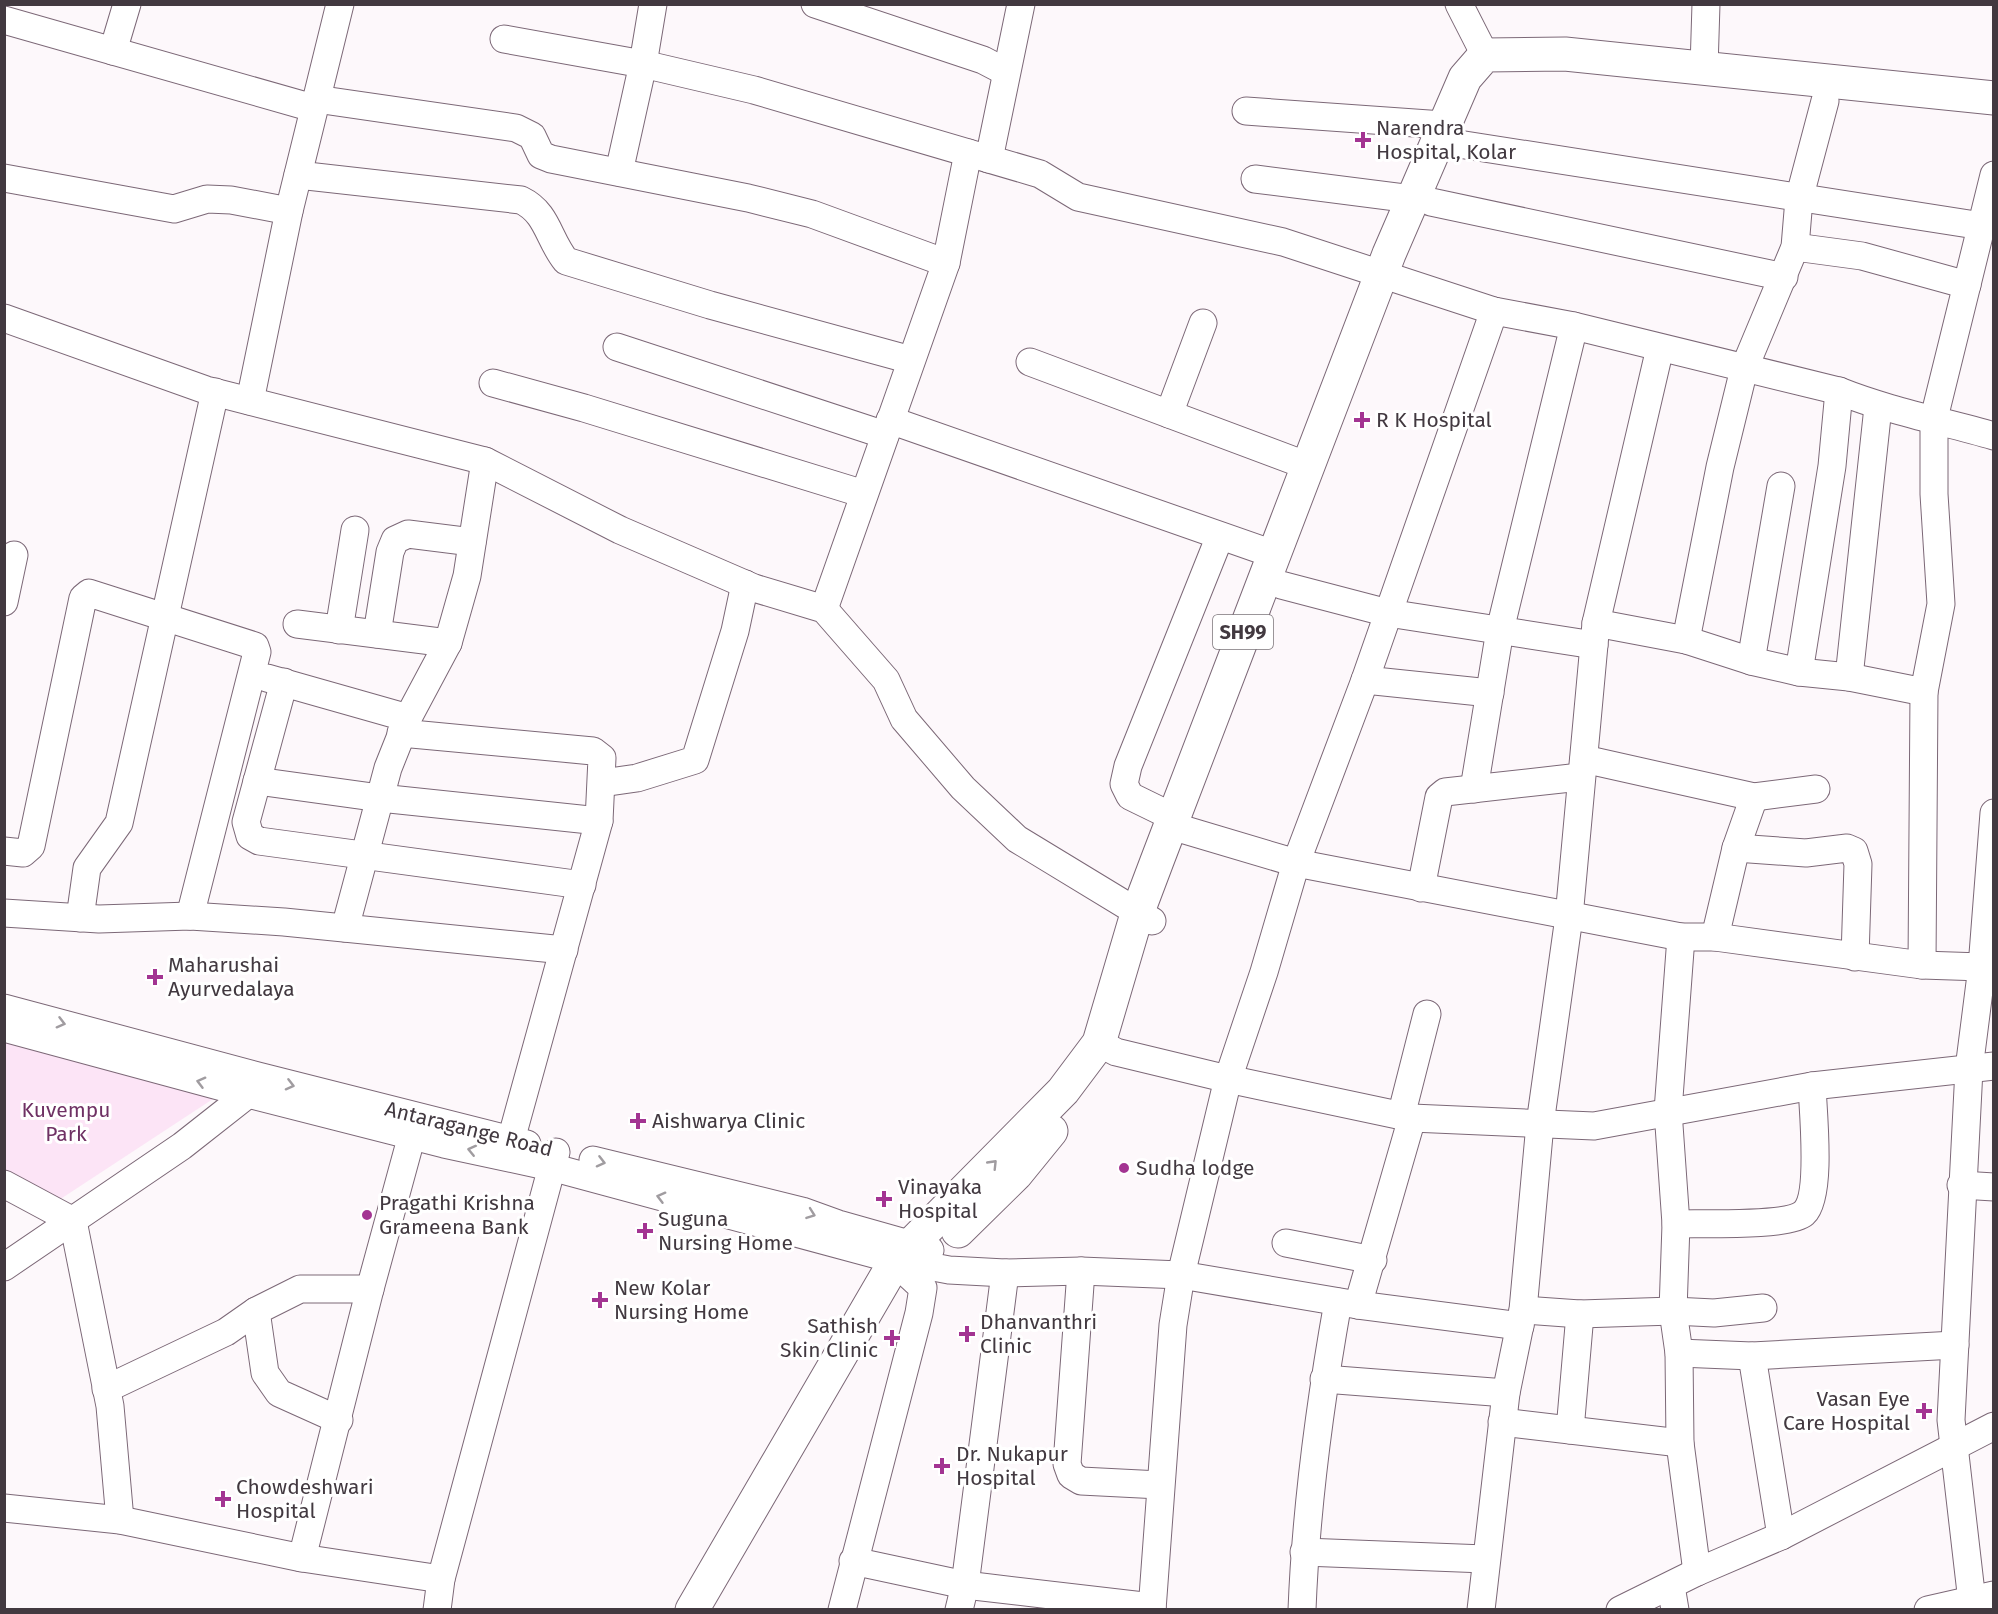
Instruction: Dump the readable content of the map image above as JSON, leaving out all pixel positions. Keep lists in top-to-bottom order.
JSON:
{
  "streets": {
    "main road": ["SH99"],
    "street": ["Antaragange Road"]
  },
  "crossings": [
    ["SH99", "Antaragange Road"]
  ],
  "parks": ["Kuvempu Park"],
  "places": {
    "health": [
      "Narendra Hospital, Kolar",
      "R K Hospital",
      "Maharushai Ayurvedalaya",
      "Aishwarya Clinic",
      "Vinayaka Hospital",
      "Suguna Nursing Home",
      "New Kolar Nursing Home",
      "Dhanvanthri Clinic",
      "Sathish Skin Clinic",
      "Vasan Eye Care Hospital",
      "Dr. Nukapur Hospital",
      "Chowdeshwari Hospital"
    ],
    "other": ["Sudha lodge", "Pragathi Krishna Grameena Bank"]
  }
}
